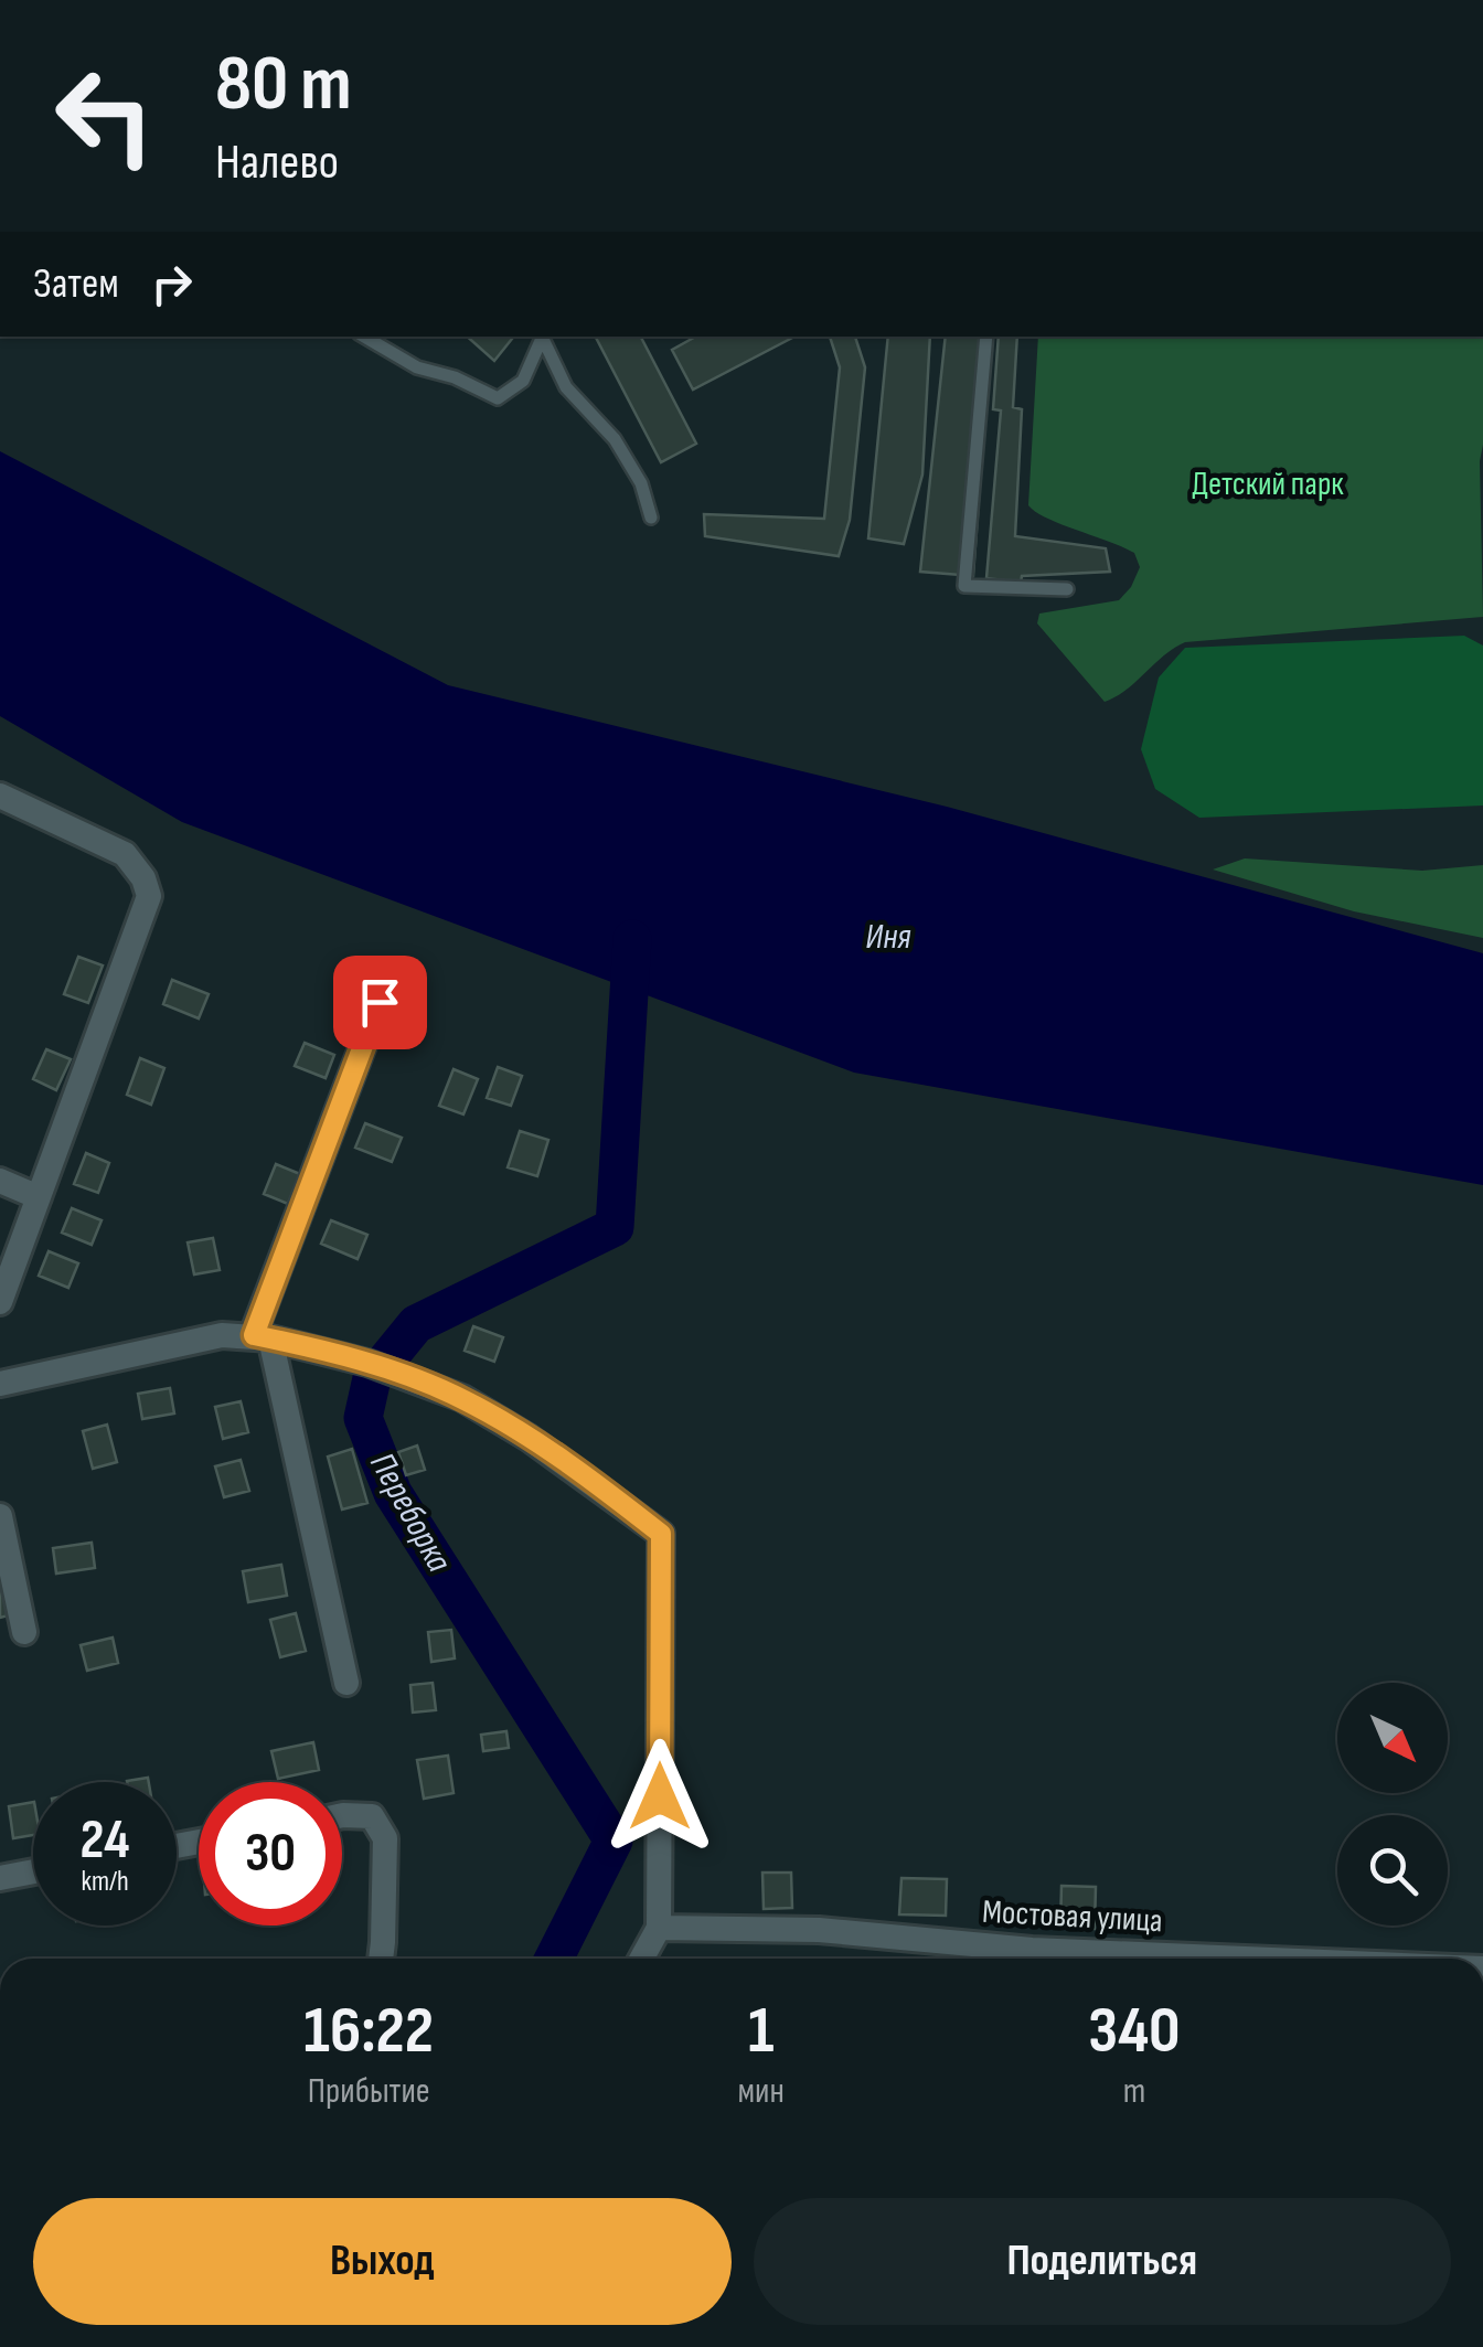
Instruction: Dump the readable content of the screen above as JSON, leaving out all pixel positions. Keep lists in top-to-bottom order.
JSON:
{
  "streets": {
    "street": ["Мостовая улица"]
  },
  "water": ["Иня", "Переборка"],
  "parks": ["Детский парк"],
  "north": "bottom right",
  "page": {
    "turn": ["80 m", "Налево"],
    "then": "Затем",
    "speed": "24 km/h",
    "limit": "30",
    "eta": [
      "16:22",
      "Прибытие",
      "1",
      "мин",
      "340",
      "m"
    ],
    "buttons": ["Выход", "Поделиться"]
  }
}
